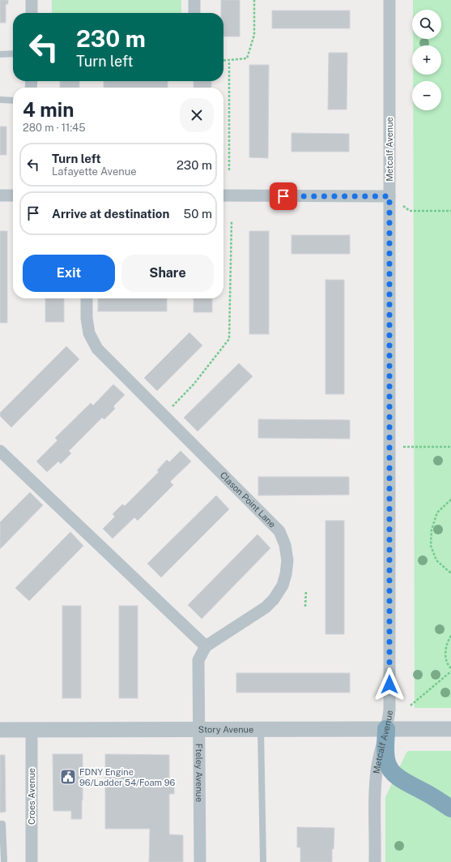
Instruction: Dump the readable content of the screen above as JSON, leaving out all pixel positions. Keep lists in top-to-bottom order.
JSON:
{
  "streets": {
    "street": [
      "Metcalf Avenue",
      "Clason Point Lane",
      "Story Avenue",
      "Fteley Avenue",
      "Croes Avenue"
    ]
  },
  "crossings": [
    ["Metcalf Avenue", "Story Avenue"],
    ["Clason Point Lane", "Fteley Avenue"],
    ["Story Avenue", "Fteley Avenue"],
    ["Story Avenue", "Croes Avenue"]
  ],
  "places": {
    "public building": ["FDNY Engine 96/Ladder 54/Foam 96"]
  },
  "page": {
    "map_buttons": ["+", "−"],
    "turn": ["230 m", "Turn left"],
    "heading": ["4 min", "280 m · 11:45"],
    "list": [
      {
        "name": "Turn left",
        "note": "Lafayette Avenue",
        "value": "230 m"
      },
      {
        "name": "Arrive at destination",
        "value": "50 m"
      }
    ],
    "buttons": ["Exit", "Share"]
  }
}
